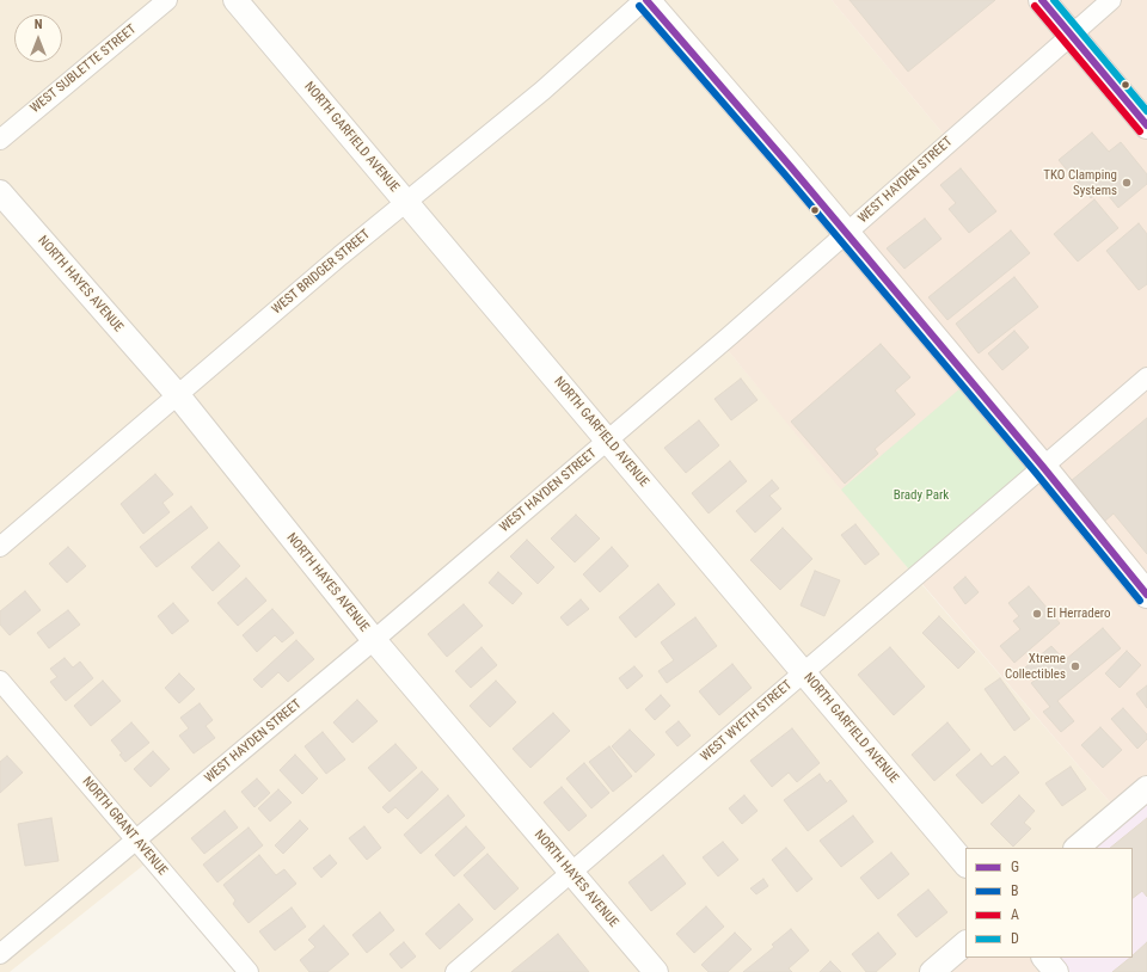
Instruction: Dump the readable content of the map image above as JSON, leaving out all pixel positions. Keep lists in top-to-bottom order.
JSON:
{
  "streets": {
    "street": [
      "WEST SUBLETTE STREET",
      "NORTH GARFIELD AVENUE",
      "WEST HAYDEN STREET",
      "WEST BRIDGER STREET",
      "NORTH HAYES AVENUE",
      "WEST WYETH STREET",
      "NORTH GRANT AVENUE"
    ]
  },
  "crossings": [
    ["NORTH GARFIELD AVENUE", "WEST HAYDEN STREET"],
    ["NORTH GARFIELD AVENUE", "WEST BRIDGER STREET"],
    ["NORTH GARFIELD AVENUE", "WEST WYETH STREET"],
    ["WEST HAYDEN STREET", "NORTH HAYES AVENUE"],
    ["WEST HAYDEN STREET", "NORTH GRANT AVENUE"],
    ["WEST BRIDGER STREET", "NORTH HAYES AVENUE"],
    ["NORTH HAYES AVENUE", "WEST WYETH STREET"]
  ],
  "parks": ["Brady Park"],
  "places": ["TKO Clamping Systems", "El Herradero", "Xtreme Collectibles"],
  "lines": [
    "transit line G",
    "transit line D",
    "transit line B",
    "transit line A"
  ],
  "legend": [
    "G",
    "B",
    "A",
    "D"
  ],
  "north": "top"
}
